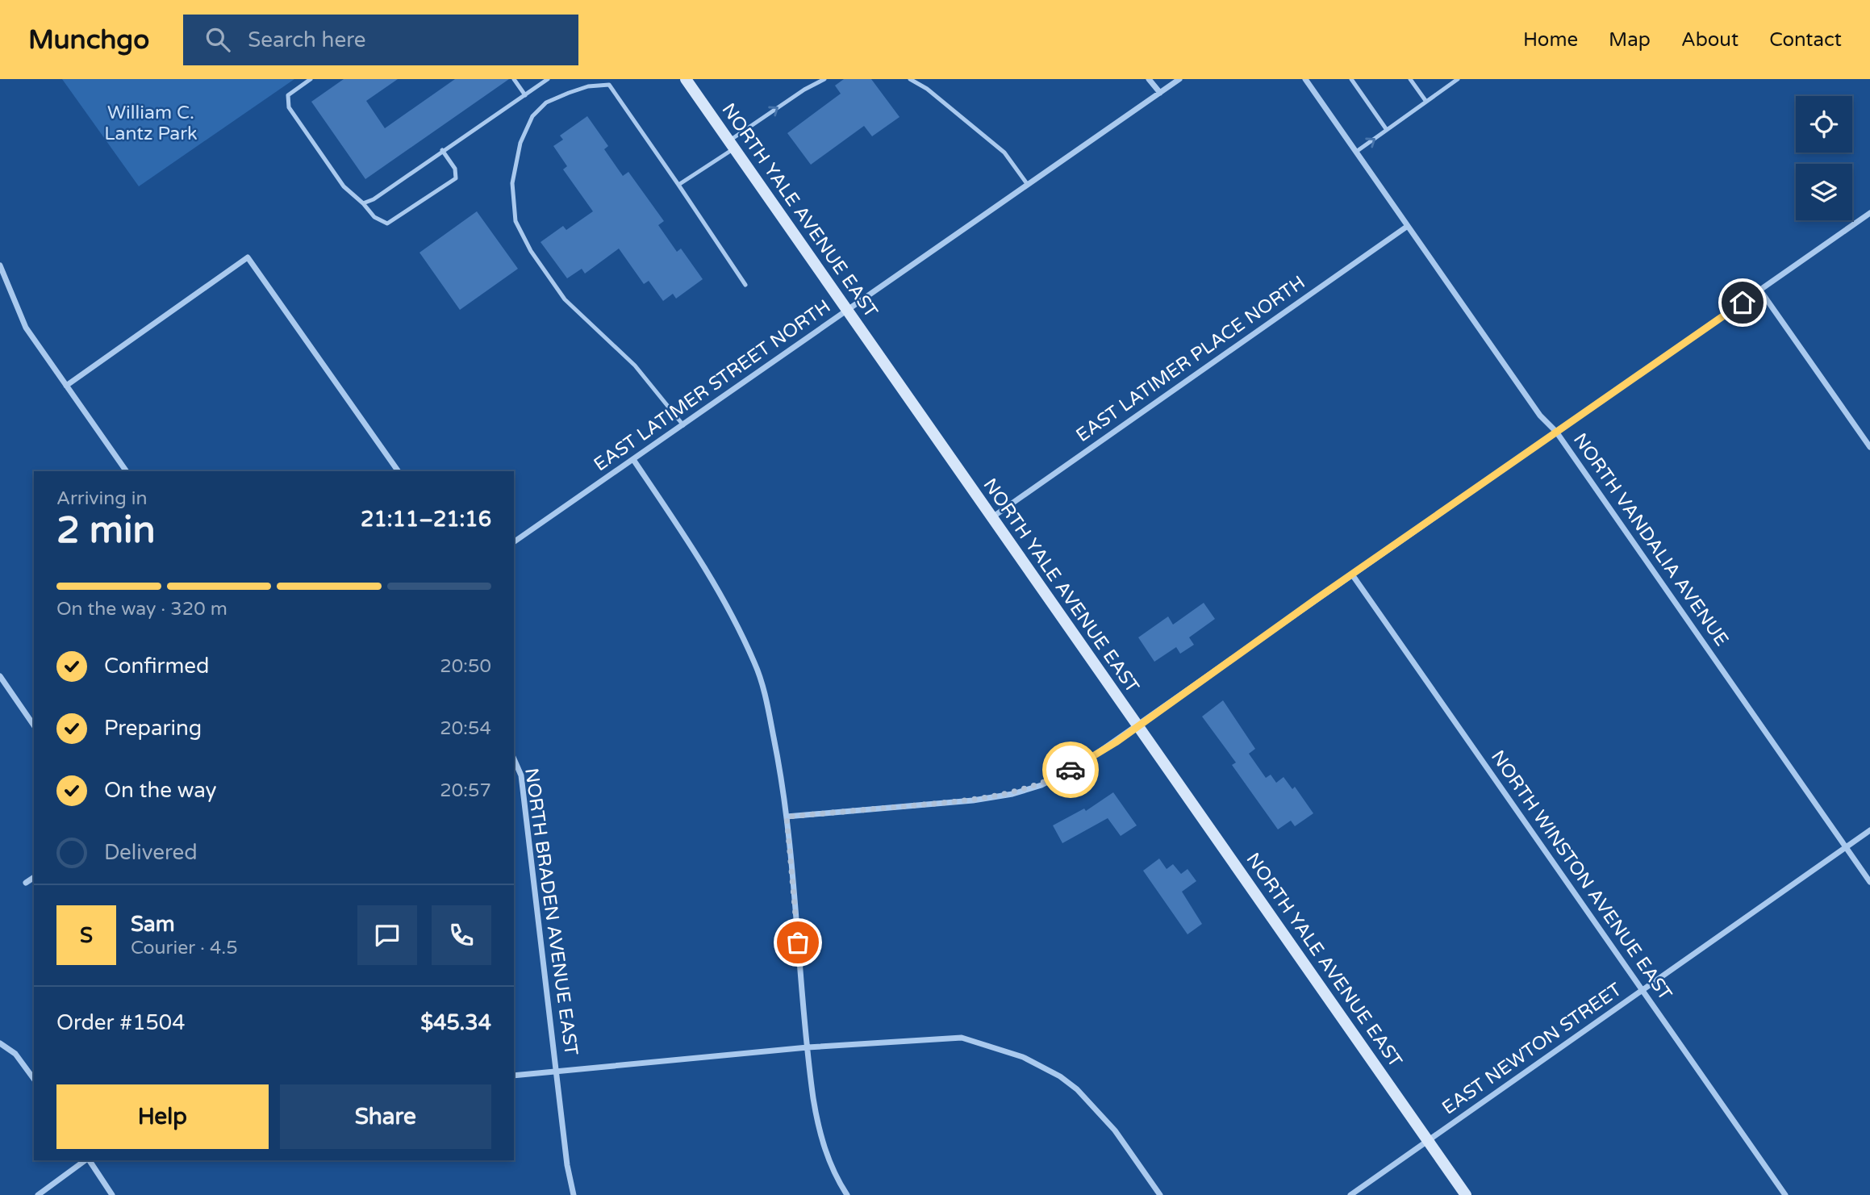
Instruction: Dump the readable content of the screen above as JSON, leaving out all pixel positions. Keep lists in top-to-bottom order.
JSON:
{
  "streets": {
    "main road": ["NORTH YALE AVENUE EAST"],
    "street": [
      "EAST LATIMER PLACE NORTH",
      "EAST LATIMER STREET NORTH",
      "NORTH VANDALIA AVENUE",
      "NORTH WINSTON AVENUE EAST",
      "NORTH BRADEN AVENUE EAST",
      "EAST NEWTON STREET"
    ]
  },
  "crossings": [
    ["NORTH YALE AVENUE EAST", "EAST LATIMER PLACE NORTH"],
    ["NORTH YALE AVENUE EAST", "EAST LATIMER STREET NORTH"],
    ["NORTH YALE AVENUE EAST", "EAST NEWTON STREET"],
    ["EAST LATIMER PLACE NORTH", "NORTH VANDALIA AVENUE"],
    ["NORTH VANDALIA AVENUE", "EAST NEWTON STREET"],
    ["NORTH WINSTON AVENUE EAST", "EAST NEWTON STREET"]
  ],
  "parks": ["William C. Lantz Park"],
  "page": {
    "header": "Munchgo",
    "search": "Search here",
    "nav": [
      "Home",
      "Map",
      "About",
      "Contact"
    ],
    "heading": ["2 min", "Arriving in", "21:11–21:16"],
    "panel": [
      "Sam",
      "Courier · 4.5",
      "Order #1504",
      "$45.34"
    ],
    "bar": "On the way · 320 m",
    "list": [
      ["Confirmed", "20:50"],
      ["Preparing", "20:54"],
      ["On the way", "20:57"],
      "Delivered"
    ],
    "round": "S",
    "buttons": ["Help", "Share"]
  }
}
